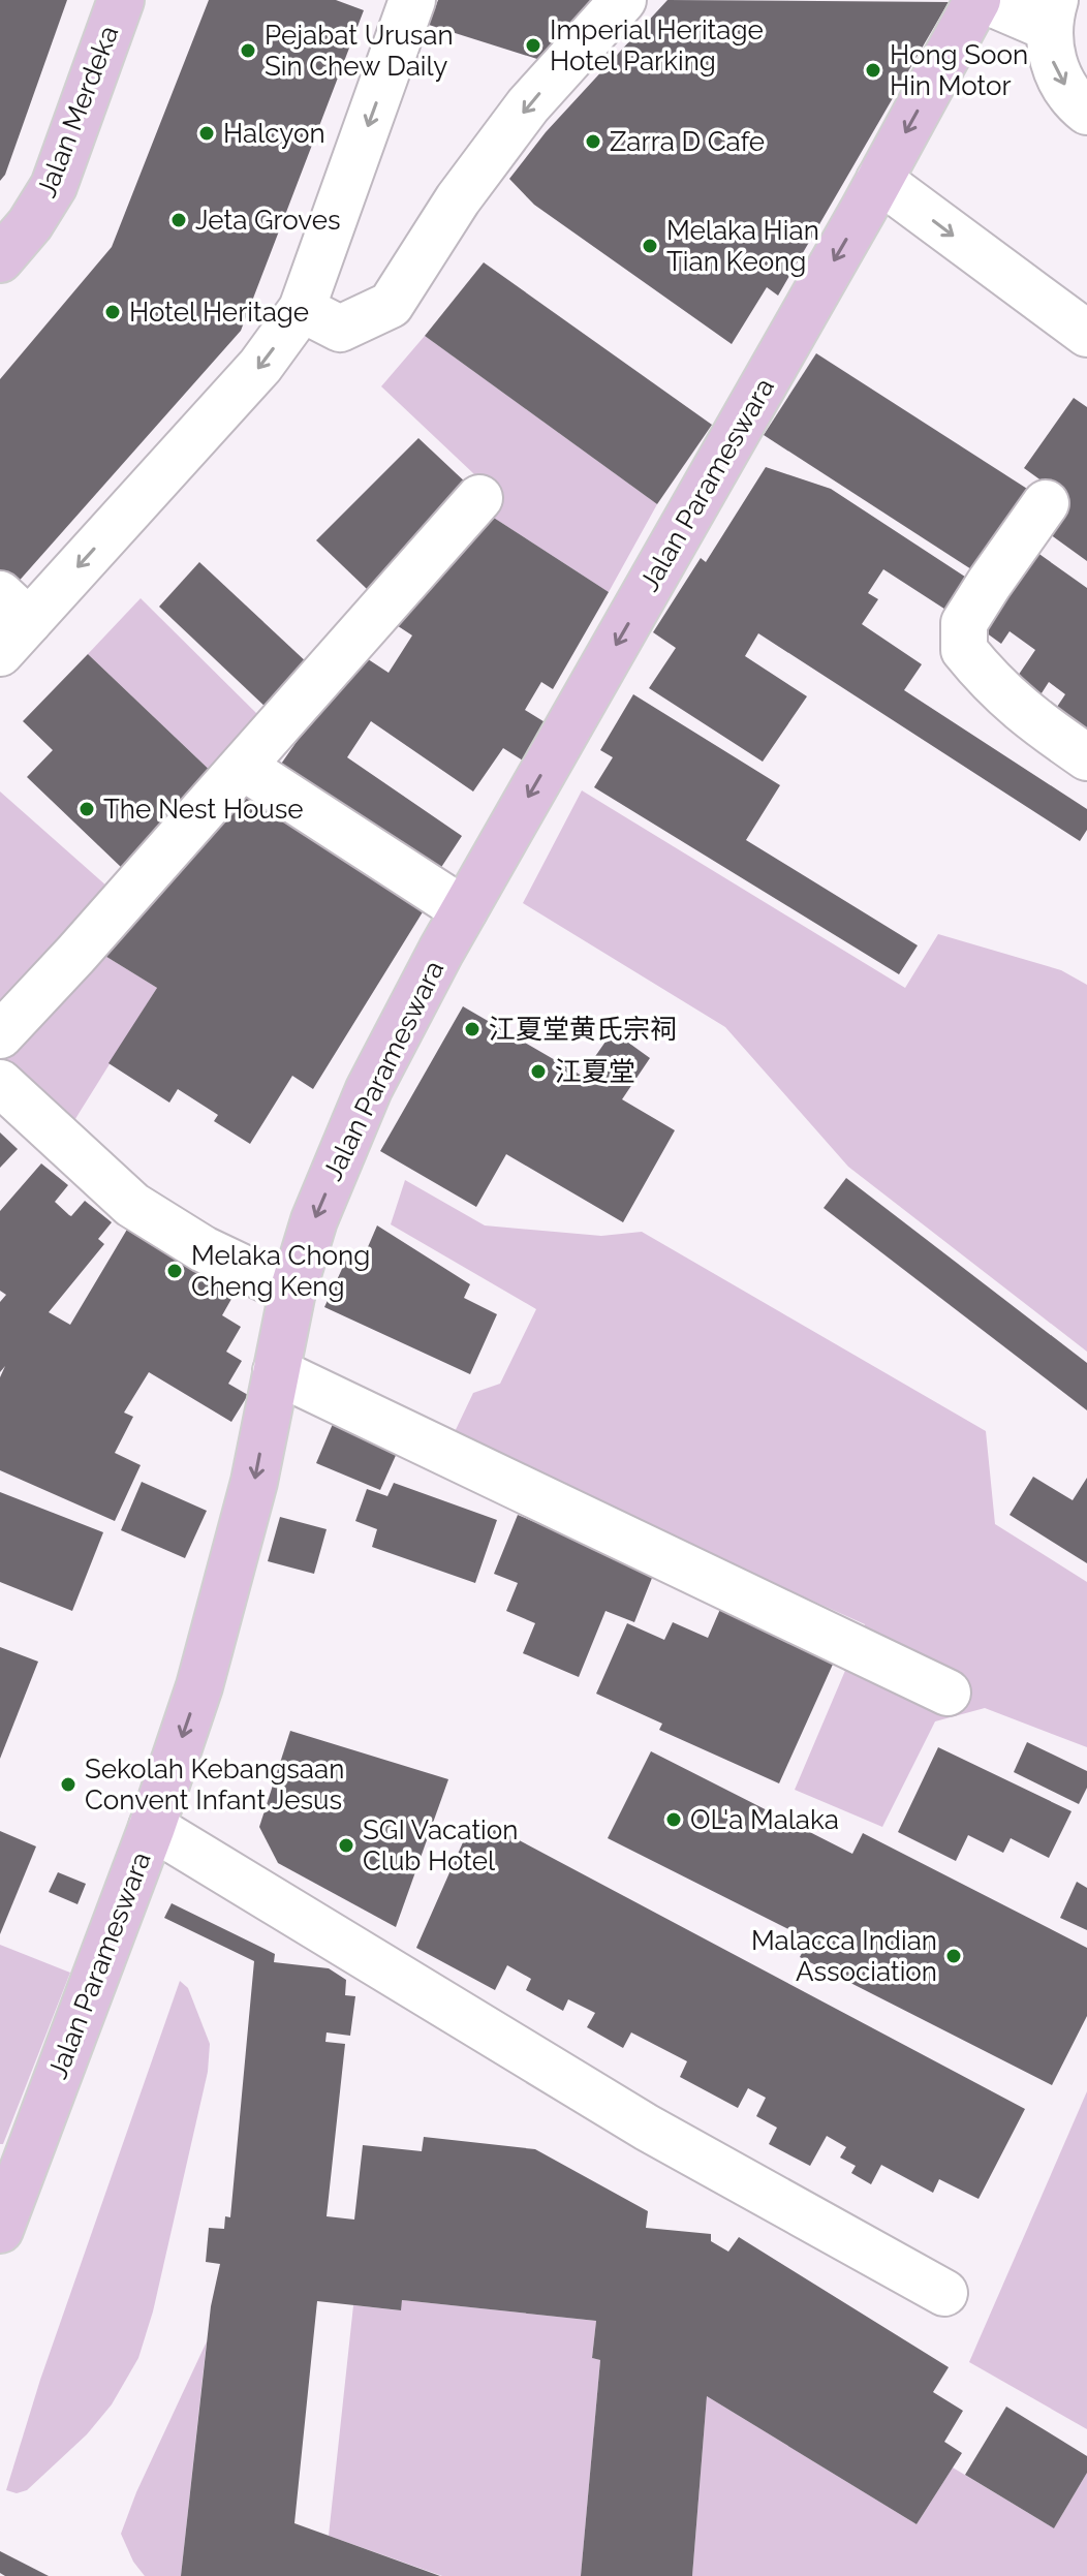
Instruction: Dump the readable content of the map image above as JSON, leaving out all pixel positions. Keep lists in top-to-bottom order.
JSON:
{
  "streets": {
    "main road": ["Jalan Merdeka", "Jalan Parameswara"]
  },
  "one_way": ["Jalan Parameswara"],
  "places": [
    "Imperial Heritage Hotel Parking",
    "Pejabat Urusan Sin Chew Daily",
    "Hong Soon Hin Motor",
    "Halcyon",
    "Zarra D Cafe",
    "Jeta Groves",
    "Melaka Hian Tian Keong",
    "Hotel Heritage",
    "The Nest House",
    "江夏堂黄氏宗祠",
    "江夏堂",
    "Melaka Chong Cheng Keng",
    "Sekolah Kebangsaan Convent Infant Jesus",
    "OL'a Malaka",
    "SGI Vacation Club Hotel",
    "Malacca Indian Association"
  ]
}
